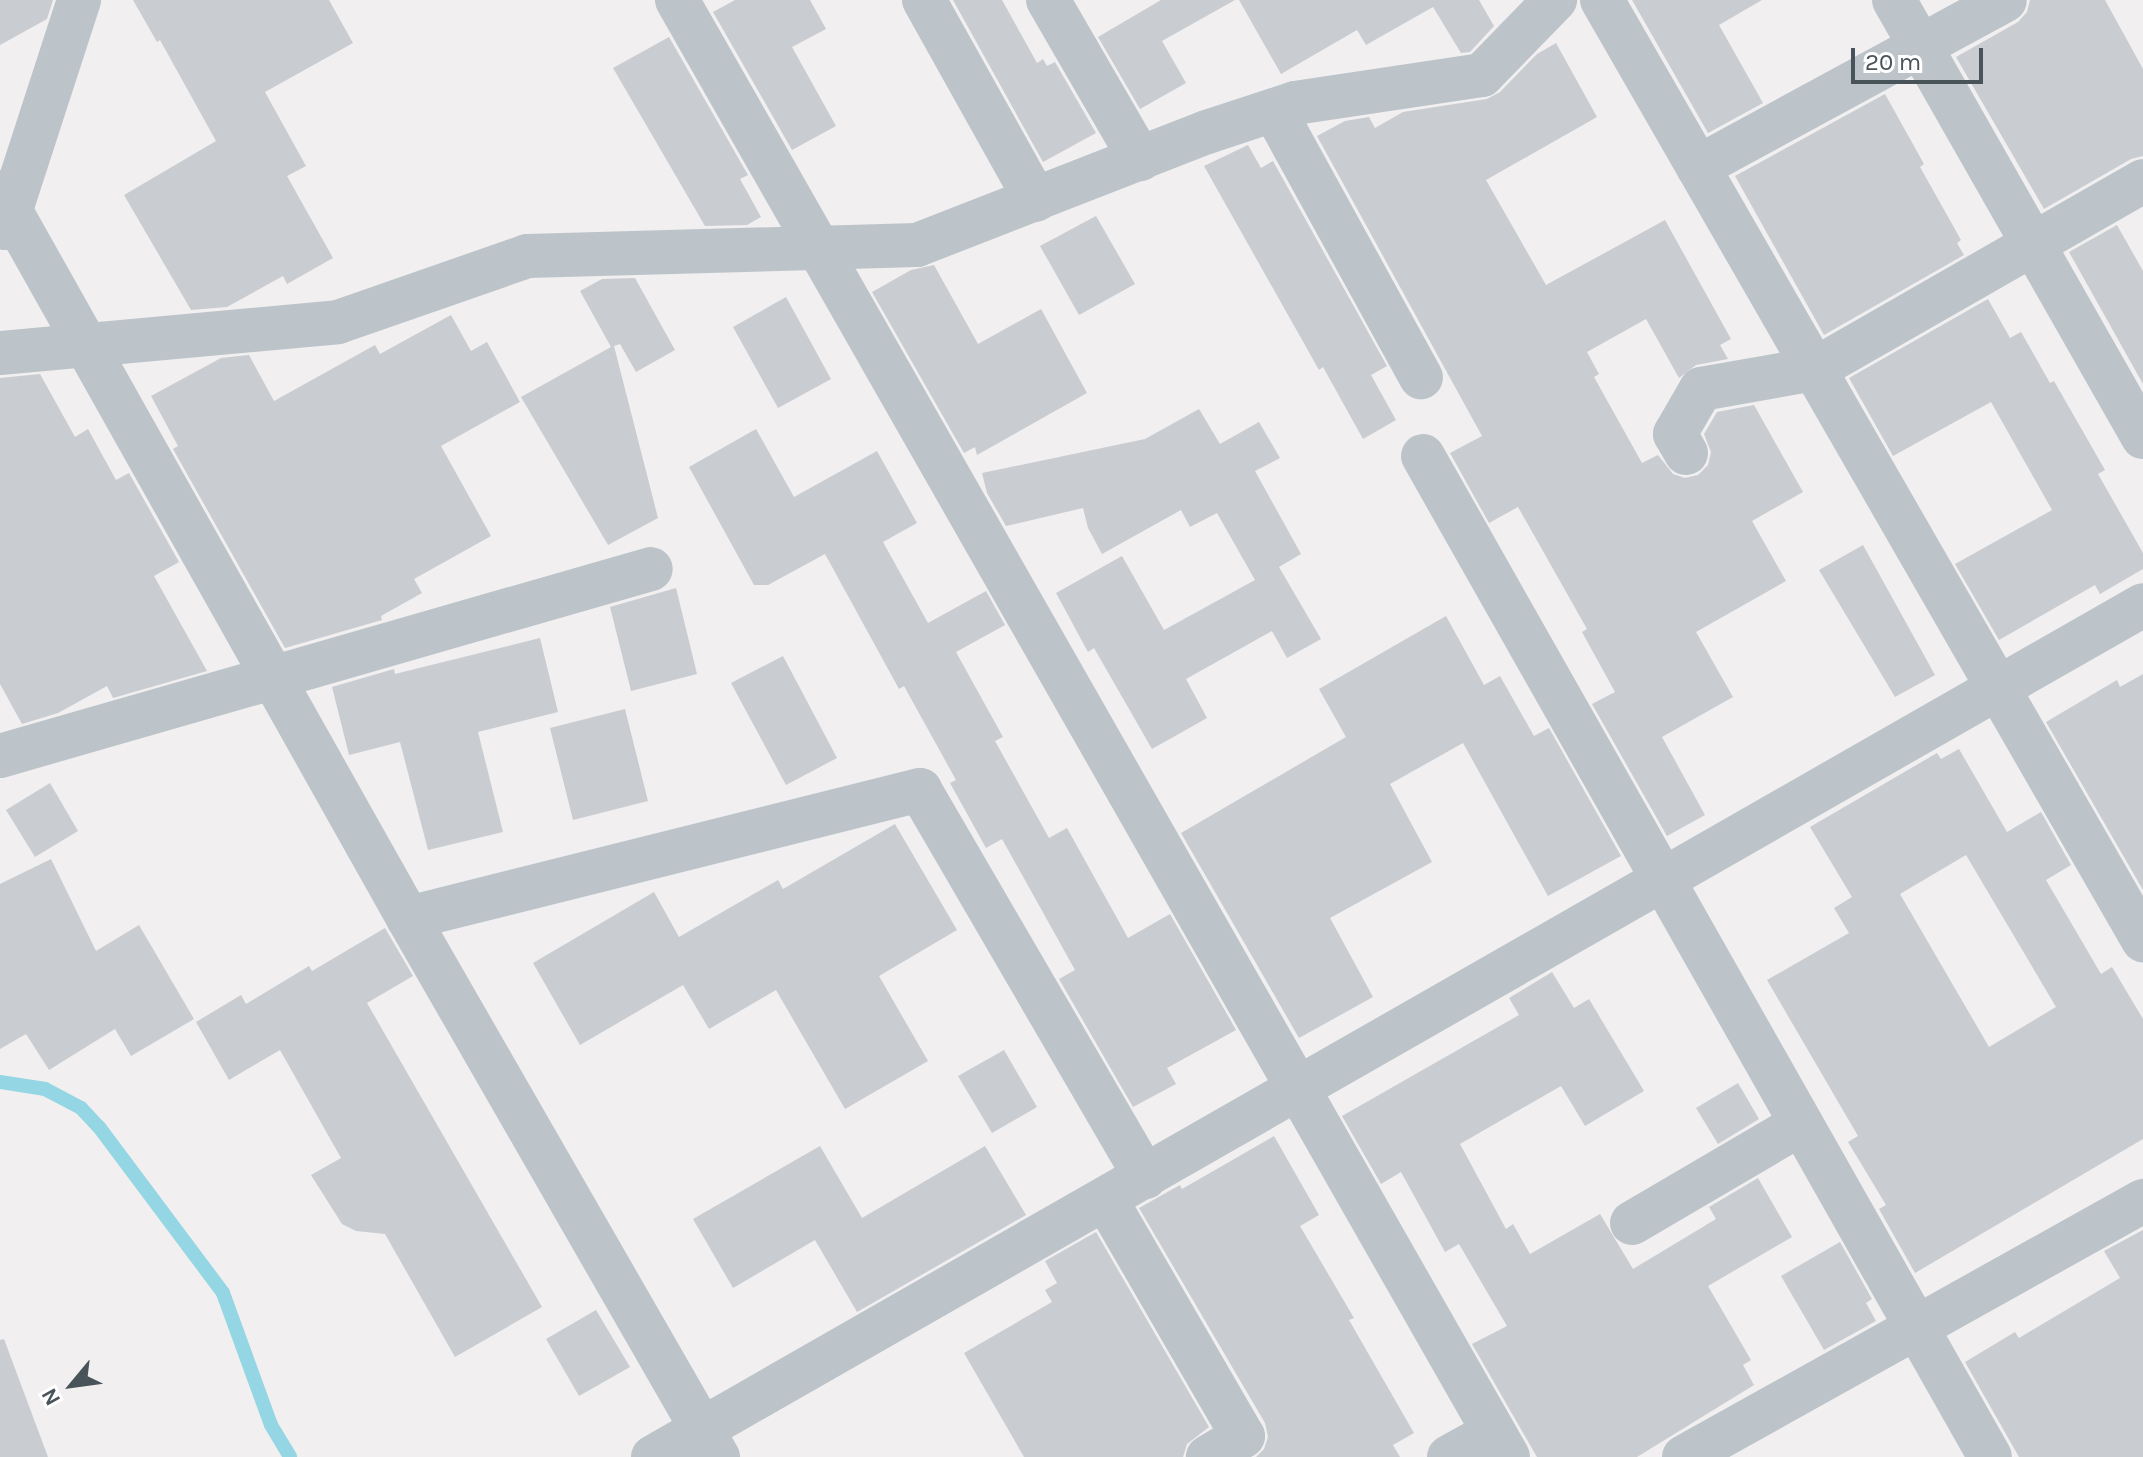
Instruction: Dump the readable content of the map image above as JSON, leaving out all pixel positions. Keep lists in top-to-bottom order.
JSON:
{
  "scale_bar": "20 m",
  "north": "bottom left"
}
